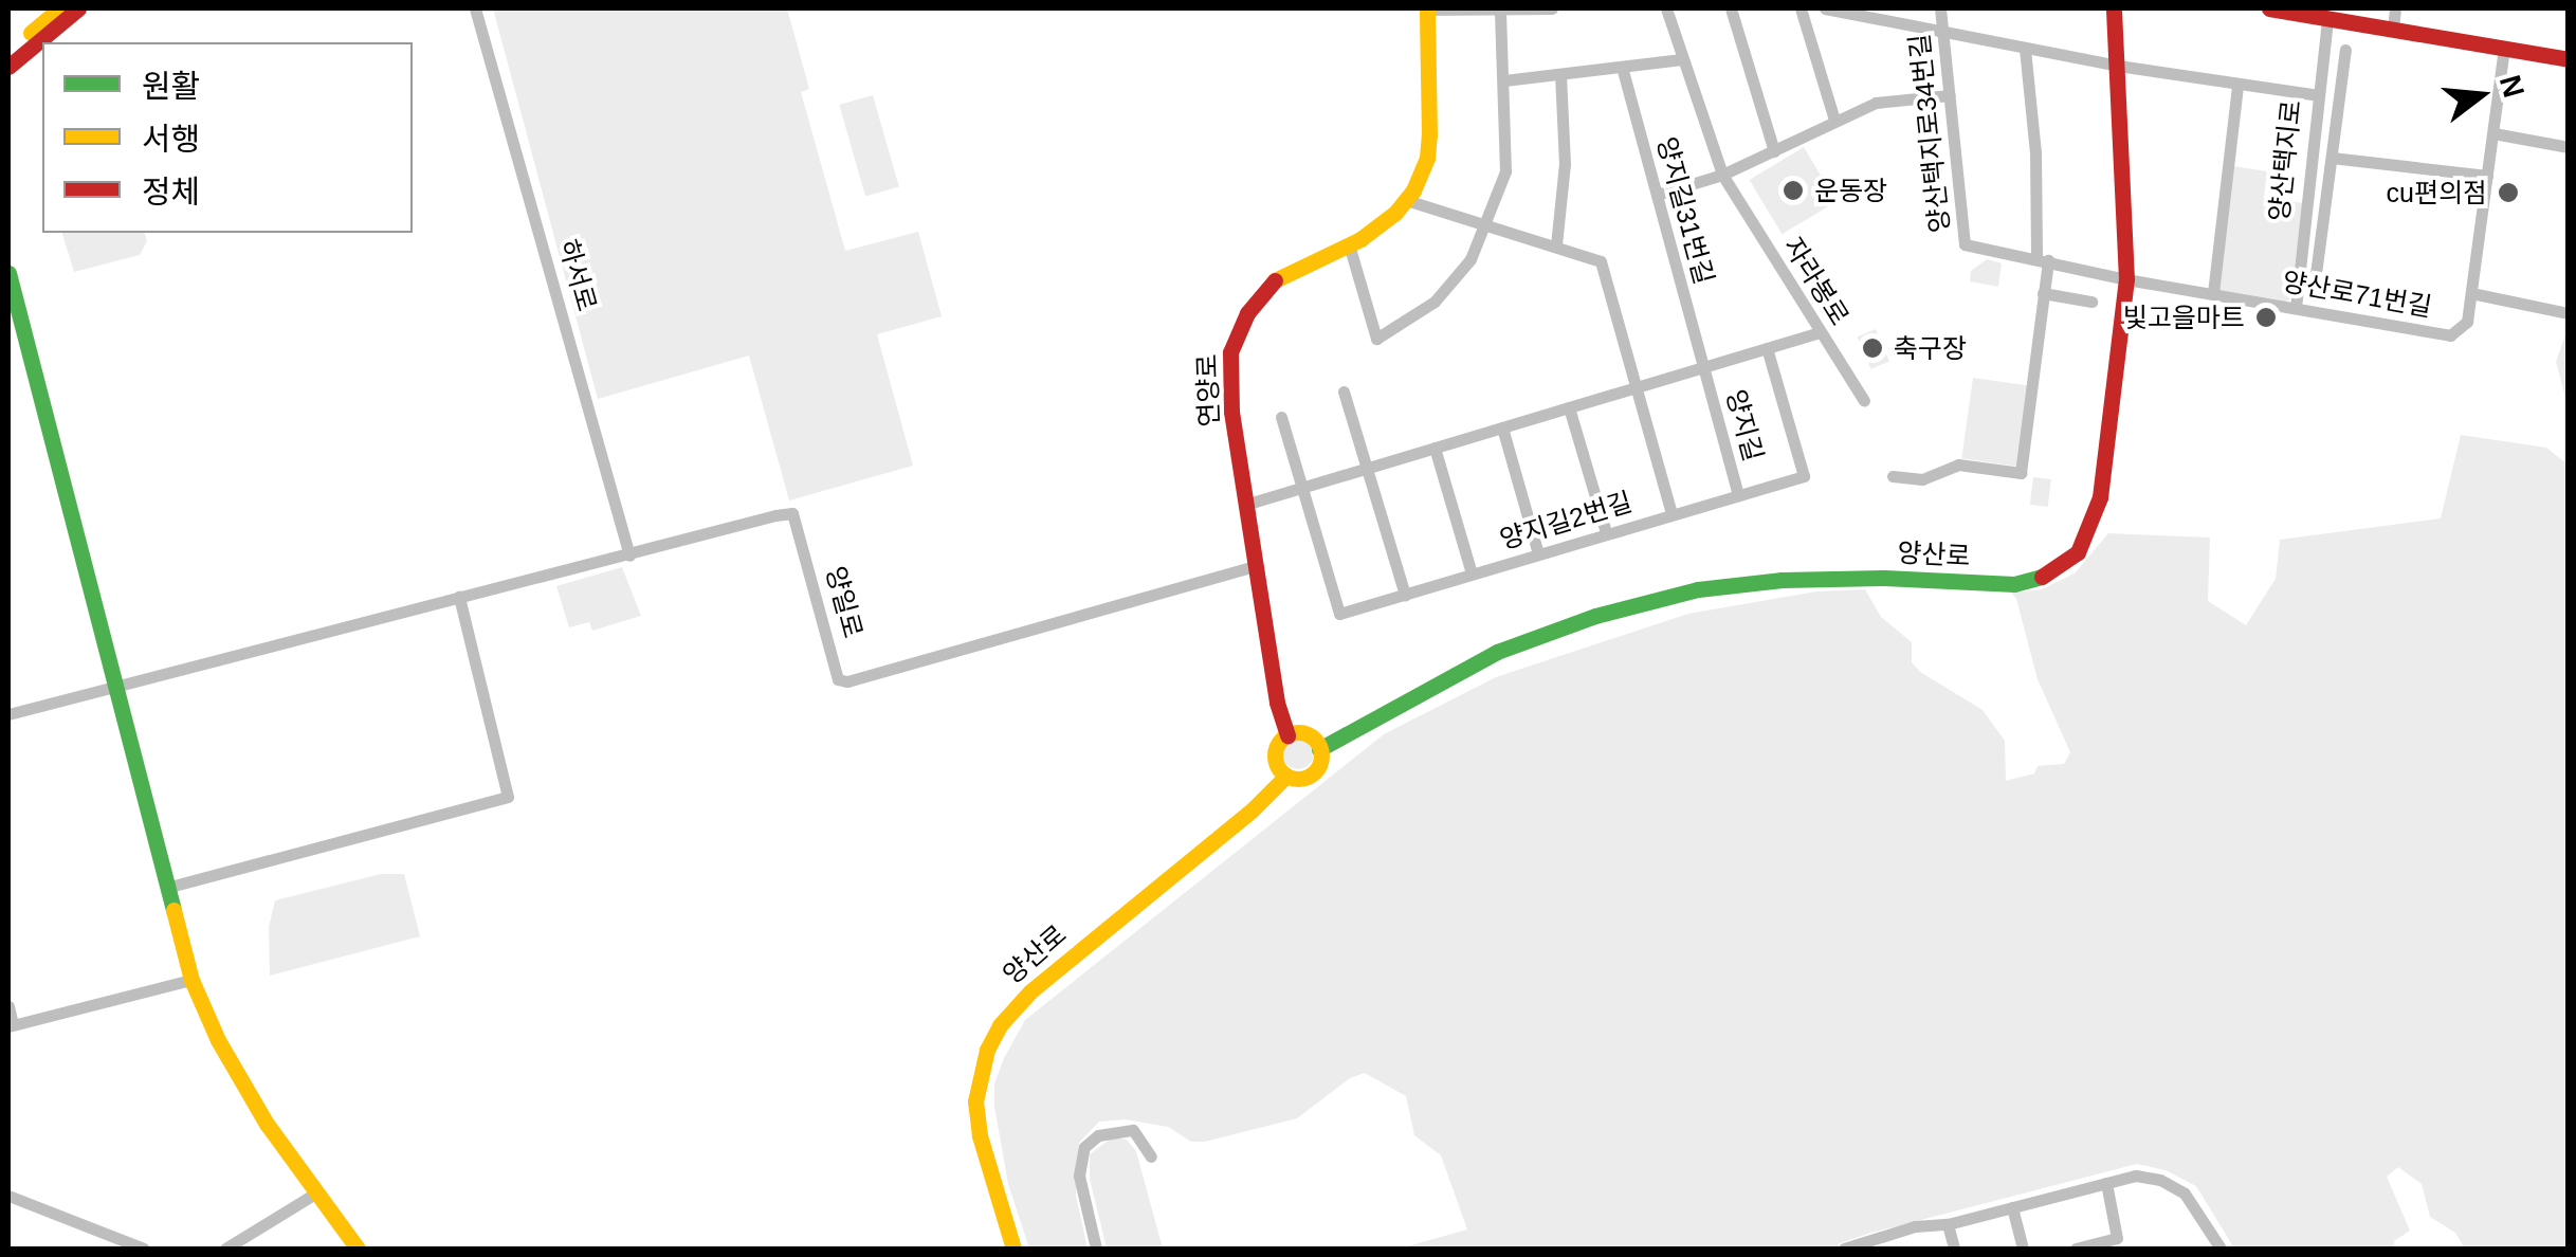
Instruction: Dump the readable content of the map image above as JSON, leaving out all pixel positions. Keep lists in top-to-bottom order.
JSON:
{
  "streets": {
    "street": [
      "양산택지로34번길",
      "양산택지로",
      "양지길31번길",
      "하서로",
      "자라봉로",
      "양산로71번길",
      "연양로",
      "양지길",
      "양지길2번길",
      "양산로",
      "양일로"
    ]
  },
  "crossings": [
    ["양산택지로34번길", "양산로71번길"],
    ["양산택지로34번길", "양산로"],
    ["양산택지로", "양산로71번길"],
    ["양지길31번길", "양지길"],
    ["하서로", "양일로"],
    ["자라봉로", "양지길"],
    ["양산로71번길", "양산로"],
    ["연양로", "양지길"],
    ["연양로", "양산로"],
    ["연양로", "양일로"],
    ["양지길", "양지길2번길"]
  ],
  "places": [
    "운동장",
    "cu편의점",
    "빛고을마트",
    "축구장"
  ],
  "legend": ["원활", "서행", "정체"],
  "north": "right"
}
